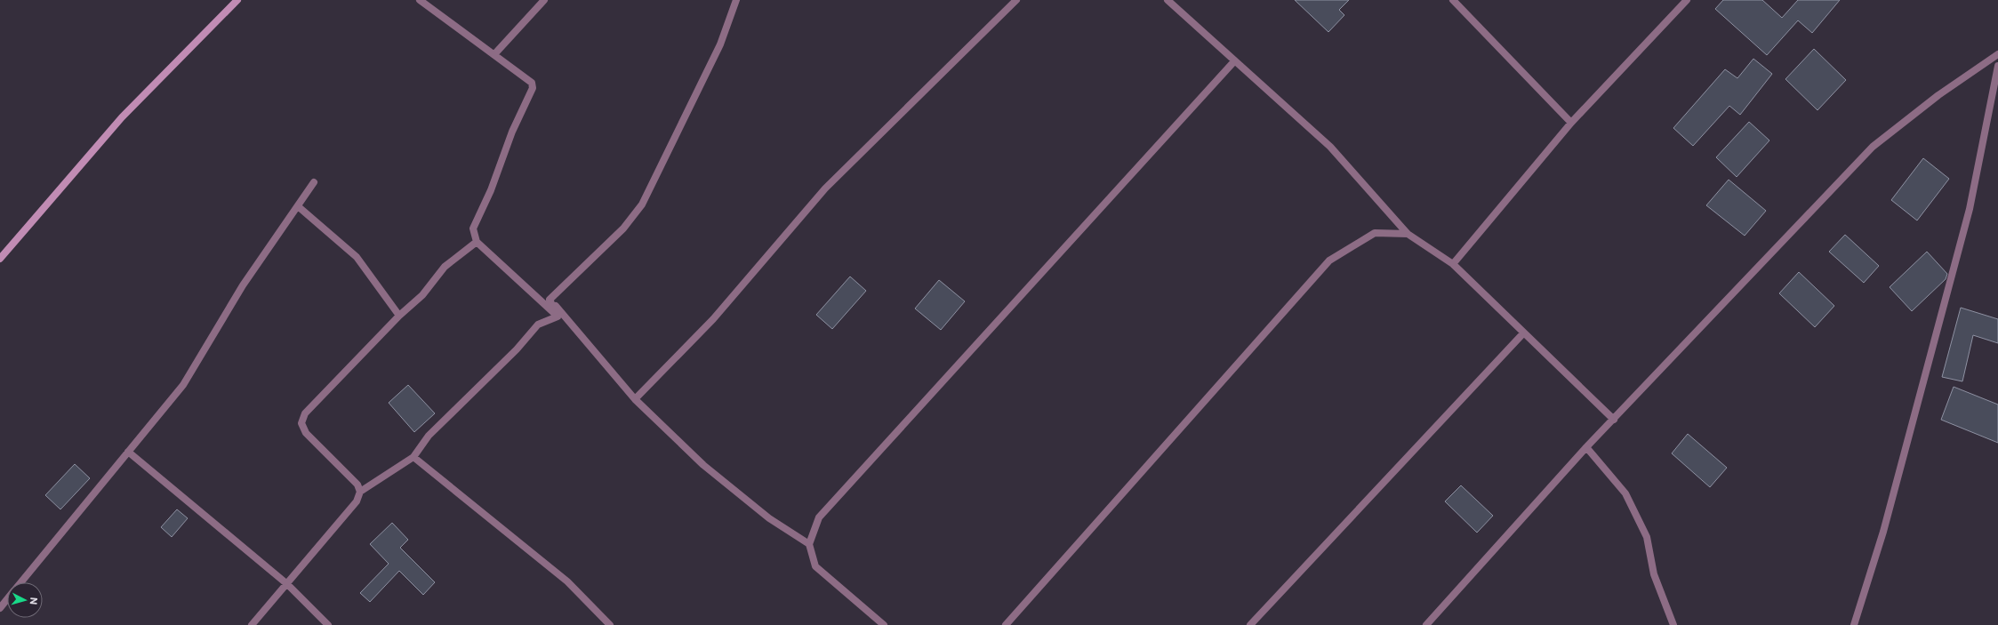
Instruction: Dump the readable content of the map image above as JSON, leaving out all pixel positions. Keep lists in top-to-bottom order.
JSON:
{
  "north": "right"
}
